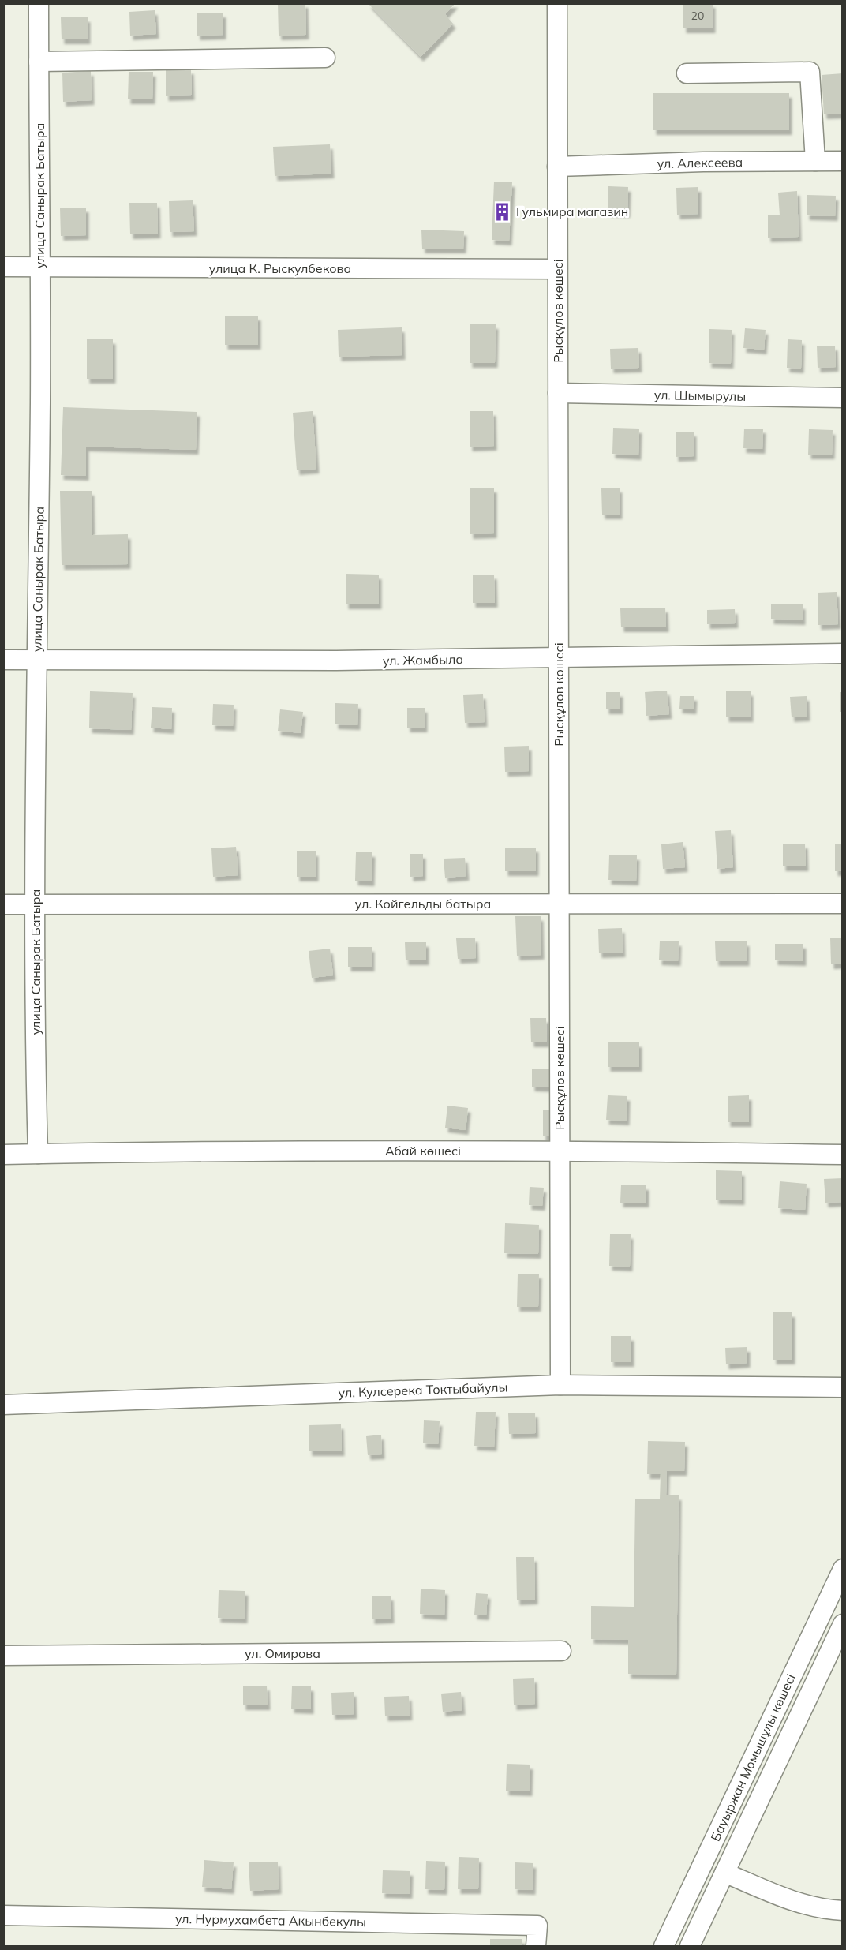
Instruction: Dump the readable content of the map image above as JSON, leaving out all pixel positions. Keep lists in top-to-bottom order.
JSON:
{
  "streets": {
    "street": [
      "ул. Алексеева",
      "улица Санырак Батыра",
      "улица К. Рыскулбекова",
      "Рысқұлов көшесі",
      "ул. Шымырулы",
      "ул. Жамбыла",
      "ул. Койгельды батыра",
      "Абай көшесі",
      "ул. Кулсерека Токтыбайулы",
      "ул. Омирова",
      "Бауыржан Момышұлы көшесі",
      "ул. Нурмухамбета Акынбекулы"
    ]
  },
  "crossings": [
    ["ул. Алексеева", "Рысқұлов көшесі"],
    ["улица Санырак Батыра", "улица К. Рыскулбекова"],
    ["улица Санырак Батыра", "ул. Жамбыла"],
    ["улица Санырак Батыра", "ул. Койгельды батыра"],
    ["улица Санырак Батыра", "Абай көшесі"],
    ["улица К. Рыскулбекова", "Рысқұлов көшесі"],
    ["Рысқұлов көшесі", "ул. Шымырулы"],
    ["Рысқұлов көшесі", "ул. Жамбыла"],
    ["Рысқұлов көшесі", "ул. Койгельды батыра"],
    ["Рысқұлов көшесі", "Абай көшесі"],
    ["Рысқұлов көшесі", "ул. Кулсерека Токтыбайулы"]
  ],
  "places": {
    "building": ["Гульмира магазин"]
  },
  "house_numbers": ["20"]
}
